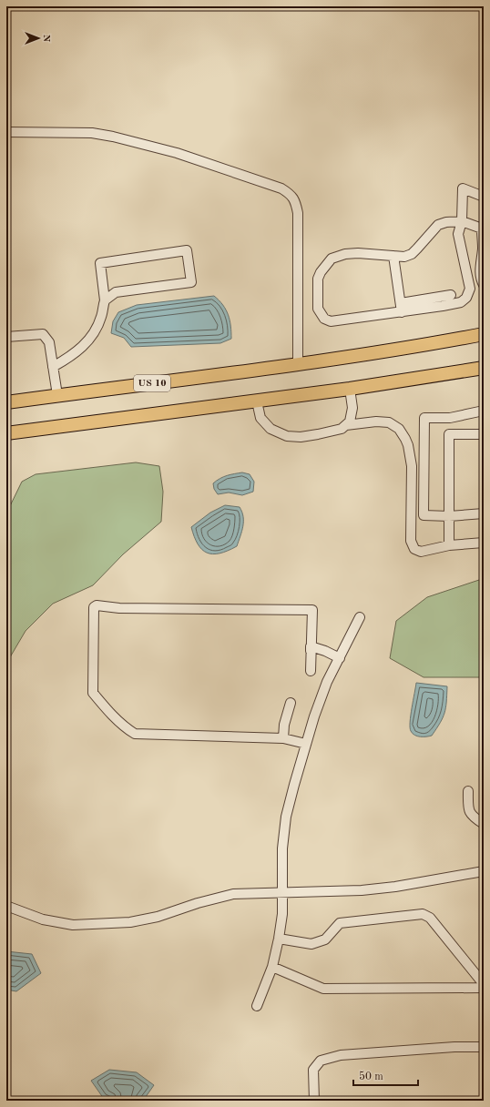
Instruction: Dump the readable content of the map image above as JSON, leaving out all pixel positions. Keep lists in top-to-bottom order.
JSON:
{
  "streets": {
    "highway": ["US 10"]
  },
  "scale_bar": "50 m",
  "north": "right"
}
